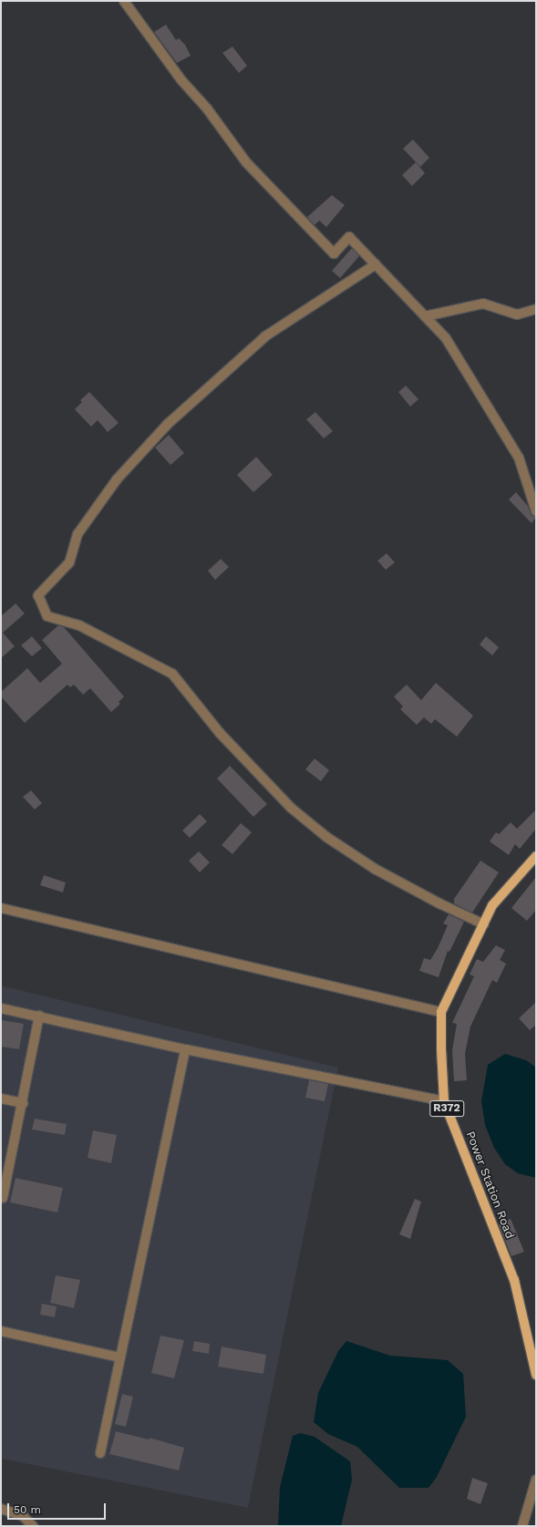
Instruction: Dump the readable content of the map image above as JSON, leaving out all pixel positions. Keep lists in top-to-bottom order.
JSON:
{
  "streets": {
    "main road": ["R372", "Power Station Road"]
  },
  "scale_bar": "50 m"
}
